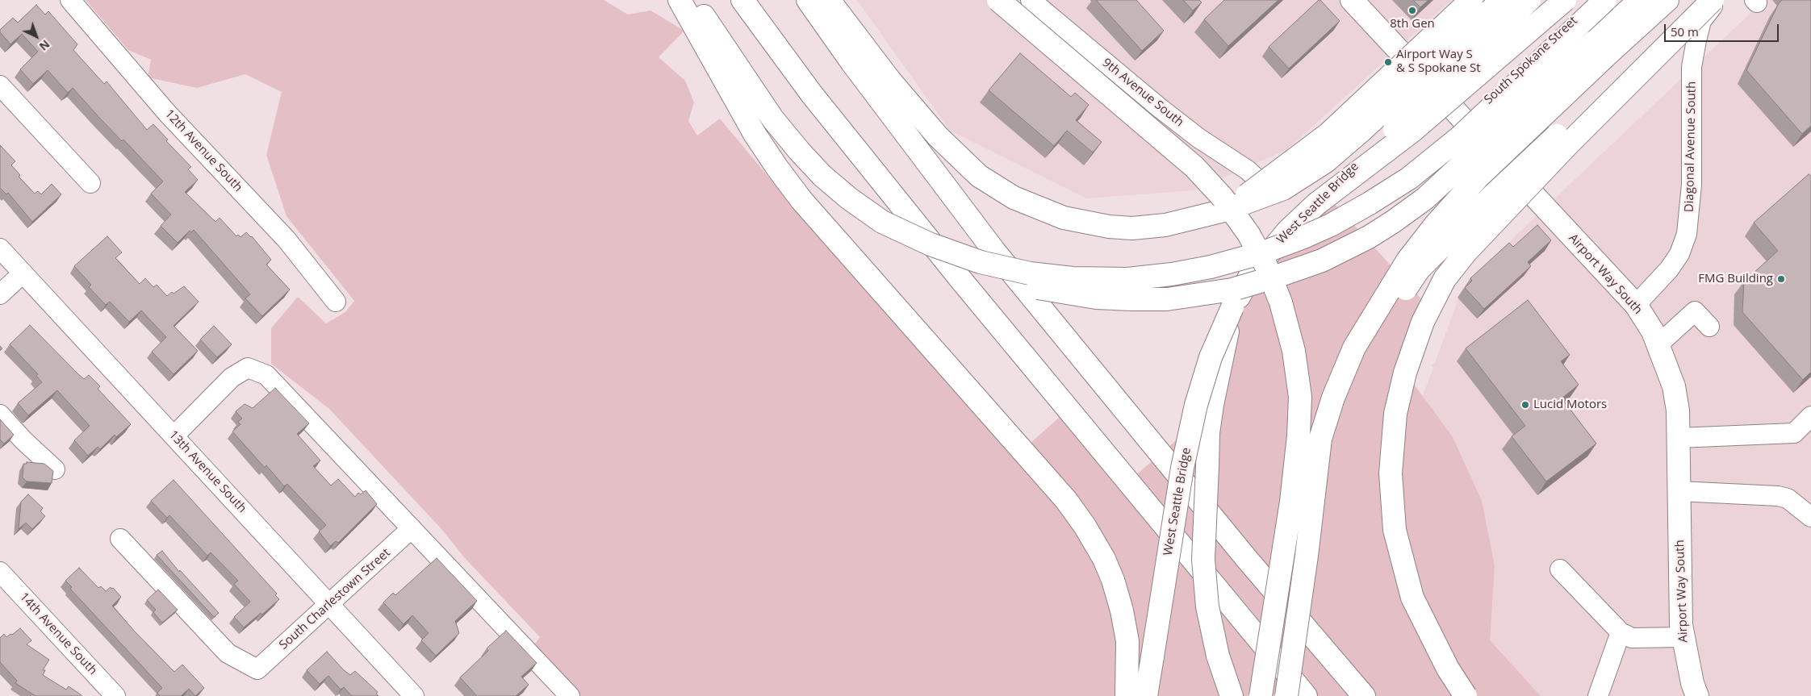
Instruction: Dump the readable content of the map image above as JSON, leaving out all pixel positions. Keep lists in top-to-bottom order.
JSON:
{
  "streets": {
    "main road": ["South Spokane Street", "West Seattle Bridge", "Airport Way South"],
    "street": [
      "9th Avenue South",
      "Diagonal Avenue South",
      "12th Avenue South",
      "13th Avenue South",
      "South Charlestown Street",
      "14th Avenue South"
    ]
  },
  "crossings": [
    ["South Spokane Street", "Airport Way South"],
    ["Diagonal Avenue South", "Airport Way South"],
    ["13th Avenue South", "South Charlestown Street"]
  ],
  "places": [
    "8th Gen",
    "Airport Way S & S Spokane St",
    "FMG Building",
    "Lucid Motors"
  ],
  "scale_bar": "50 m",
  "north": "bottom right"
}
